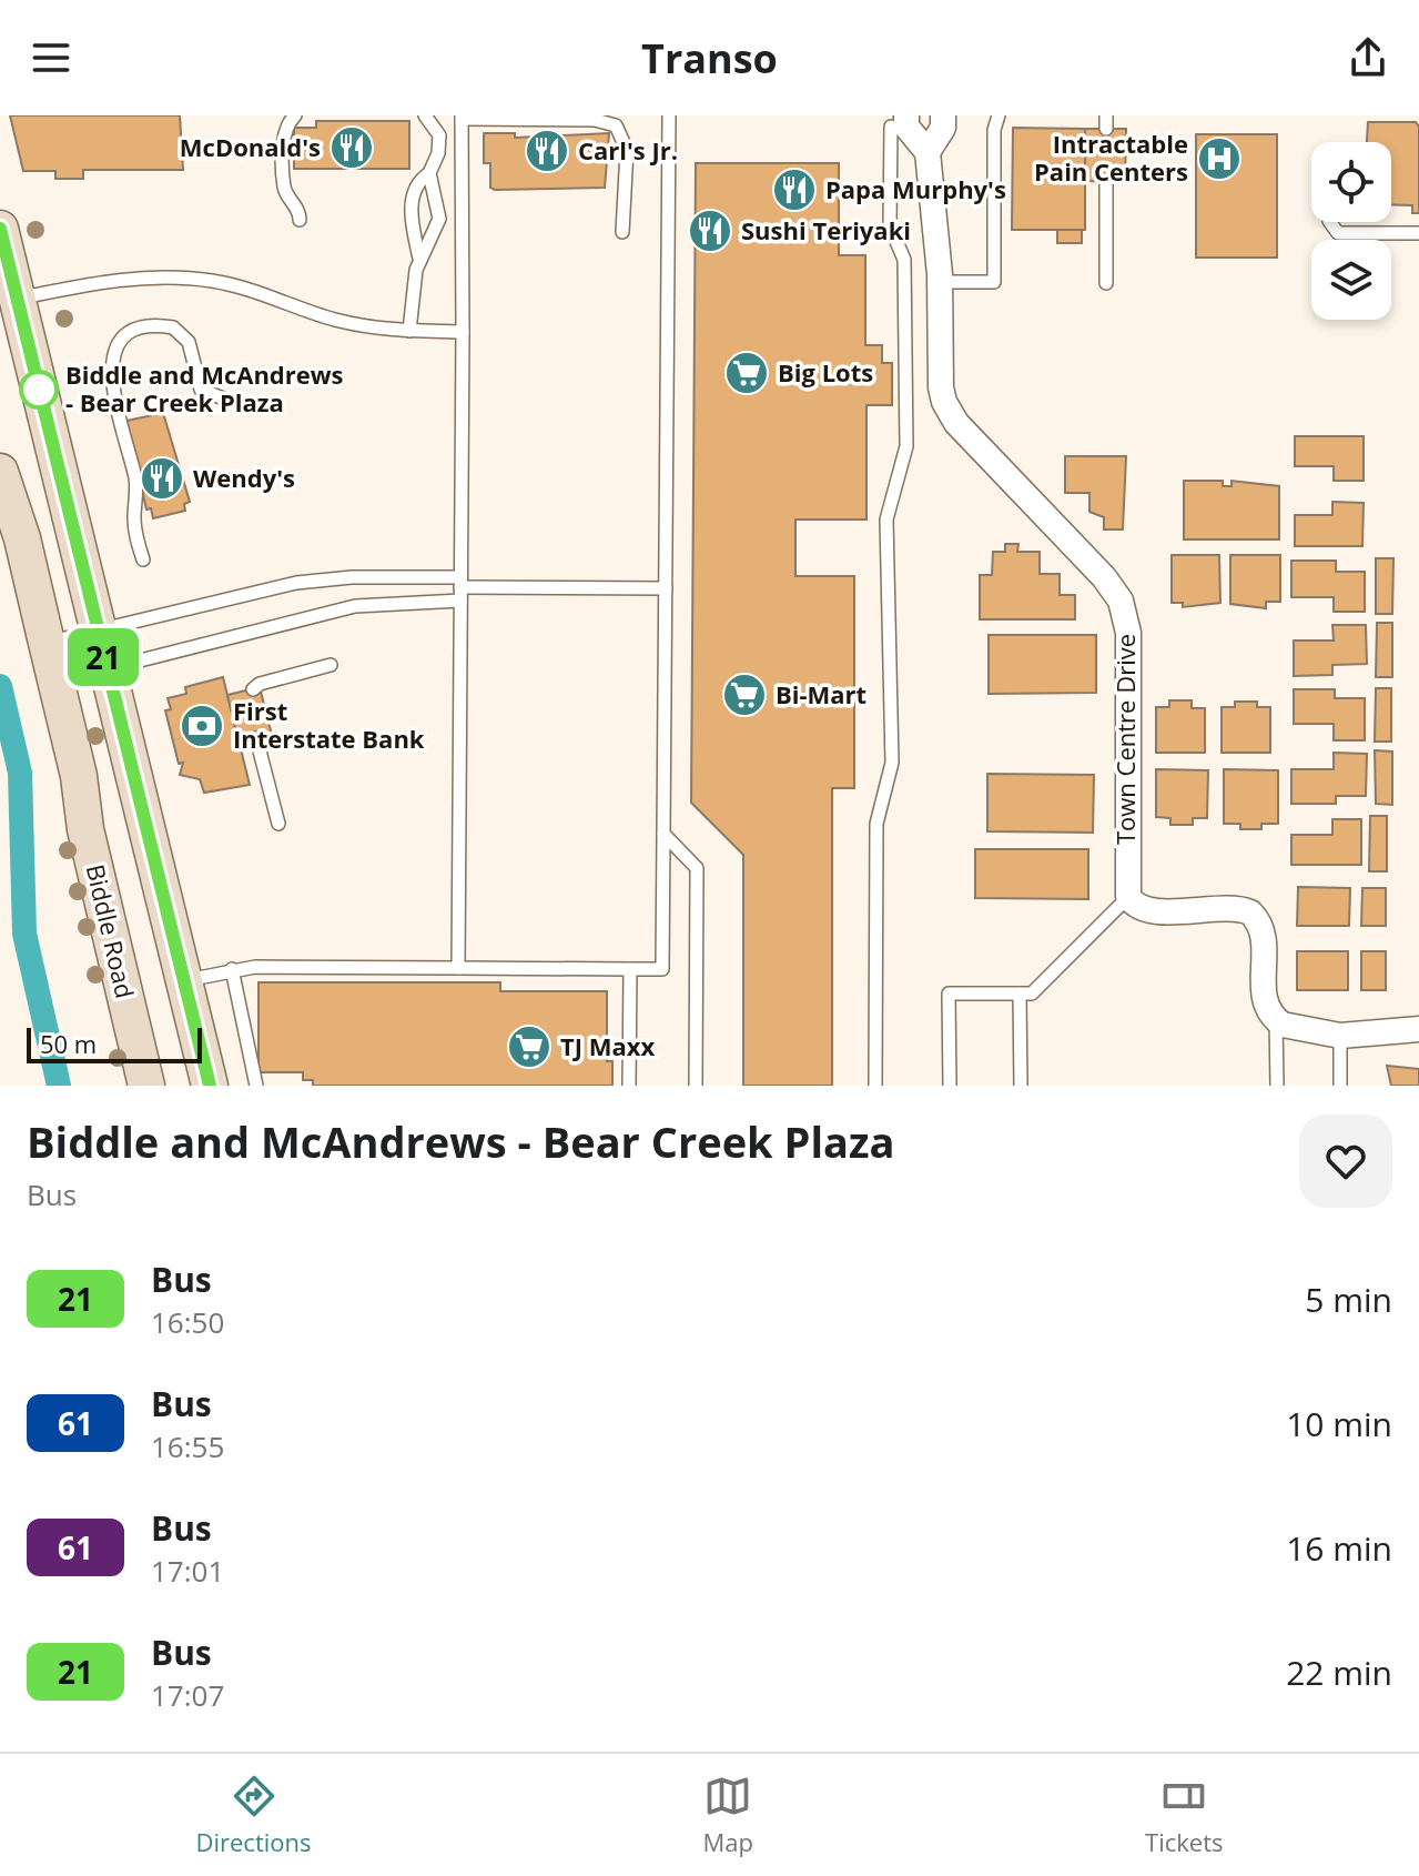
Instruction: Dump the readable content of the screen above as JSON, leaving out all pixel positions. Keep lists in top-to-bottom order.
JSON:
{
  "streets": {
    "main road": ["Biddle Road"],
    "street": ["Town Centre Drive"]
  },
  "places": {
    "restaurant": [
      "McDonald's",
      "Carl's Jr.",
      "Papa Murphy's",
      "Sushi Teriyaki",
      "Wendy's"
    ],
    "hospital": ["Intractable Pain Centers"],
    "supermarket": ["Big Lots", "Bi-Mart", "TJ Maxx"],
    "other": ["Biddle and McAndrews - Bear Creek Plaza"],
    "bank": ["First Interstate Bank"]
  },
  "lines": ["bus line 21"],
  "scale_bar": "50 m",
  "page": {
    "header": "Transo",
    "on_map": "21",
    "scale": "50 m",
    "heading": ["Biddle and McAndrews - Bear Creek Plaza", "Bus"],
    "list": [
      {
        "mark": "21",
        "name": "Bus",
        "note": "16:50",
        "value": "5 min"
      },
      {
        "mark": "61",
        "name": "Bus",
        "note": "16:55",
        "value": "10 min"
      },
      {
        "mark": "61",
        "name": "Bus",
        "note": "17:01",
        "value": "16 min"
      },
      {
        "mark": "21",
        "name": "Bus",
        "note": "17:07",
        "value": "22 min"
      }
    ],
    "tabs": ["Directions", "Map", "Tickets"]
  }
}
